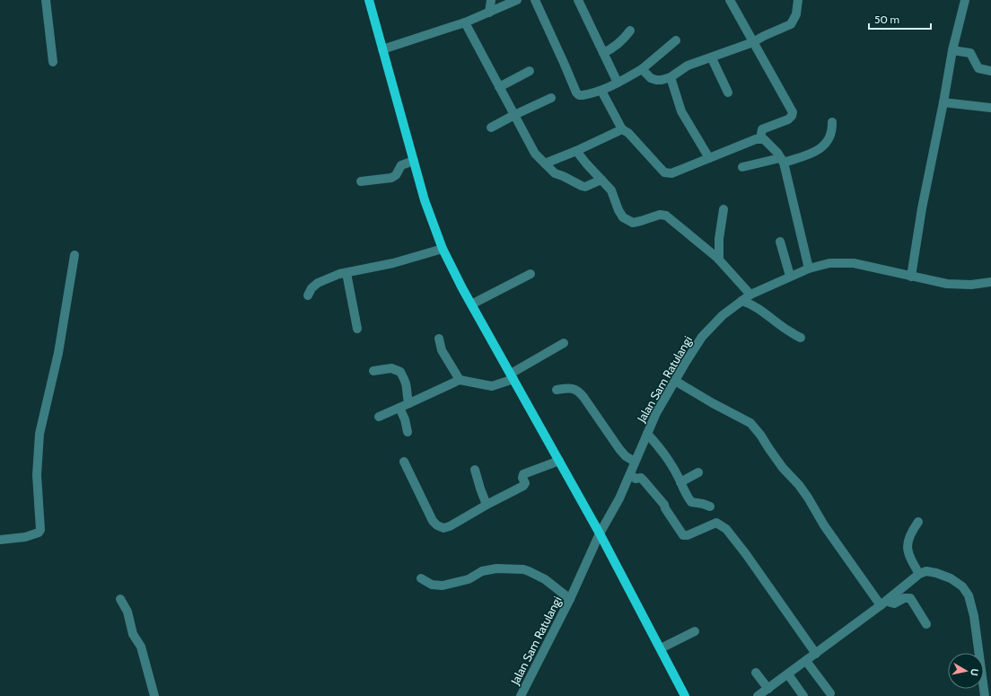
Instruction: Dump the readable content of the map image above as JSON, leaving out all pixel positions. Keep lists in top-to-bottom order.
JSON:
{
  "streets": {
    "street": ["Jalan Sam Ratulangi"]
  },
  "scale_bar": "50 m",
  "north": "right"
}
